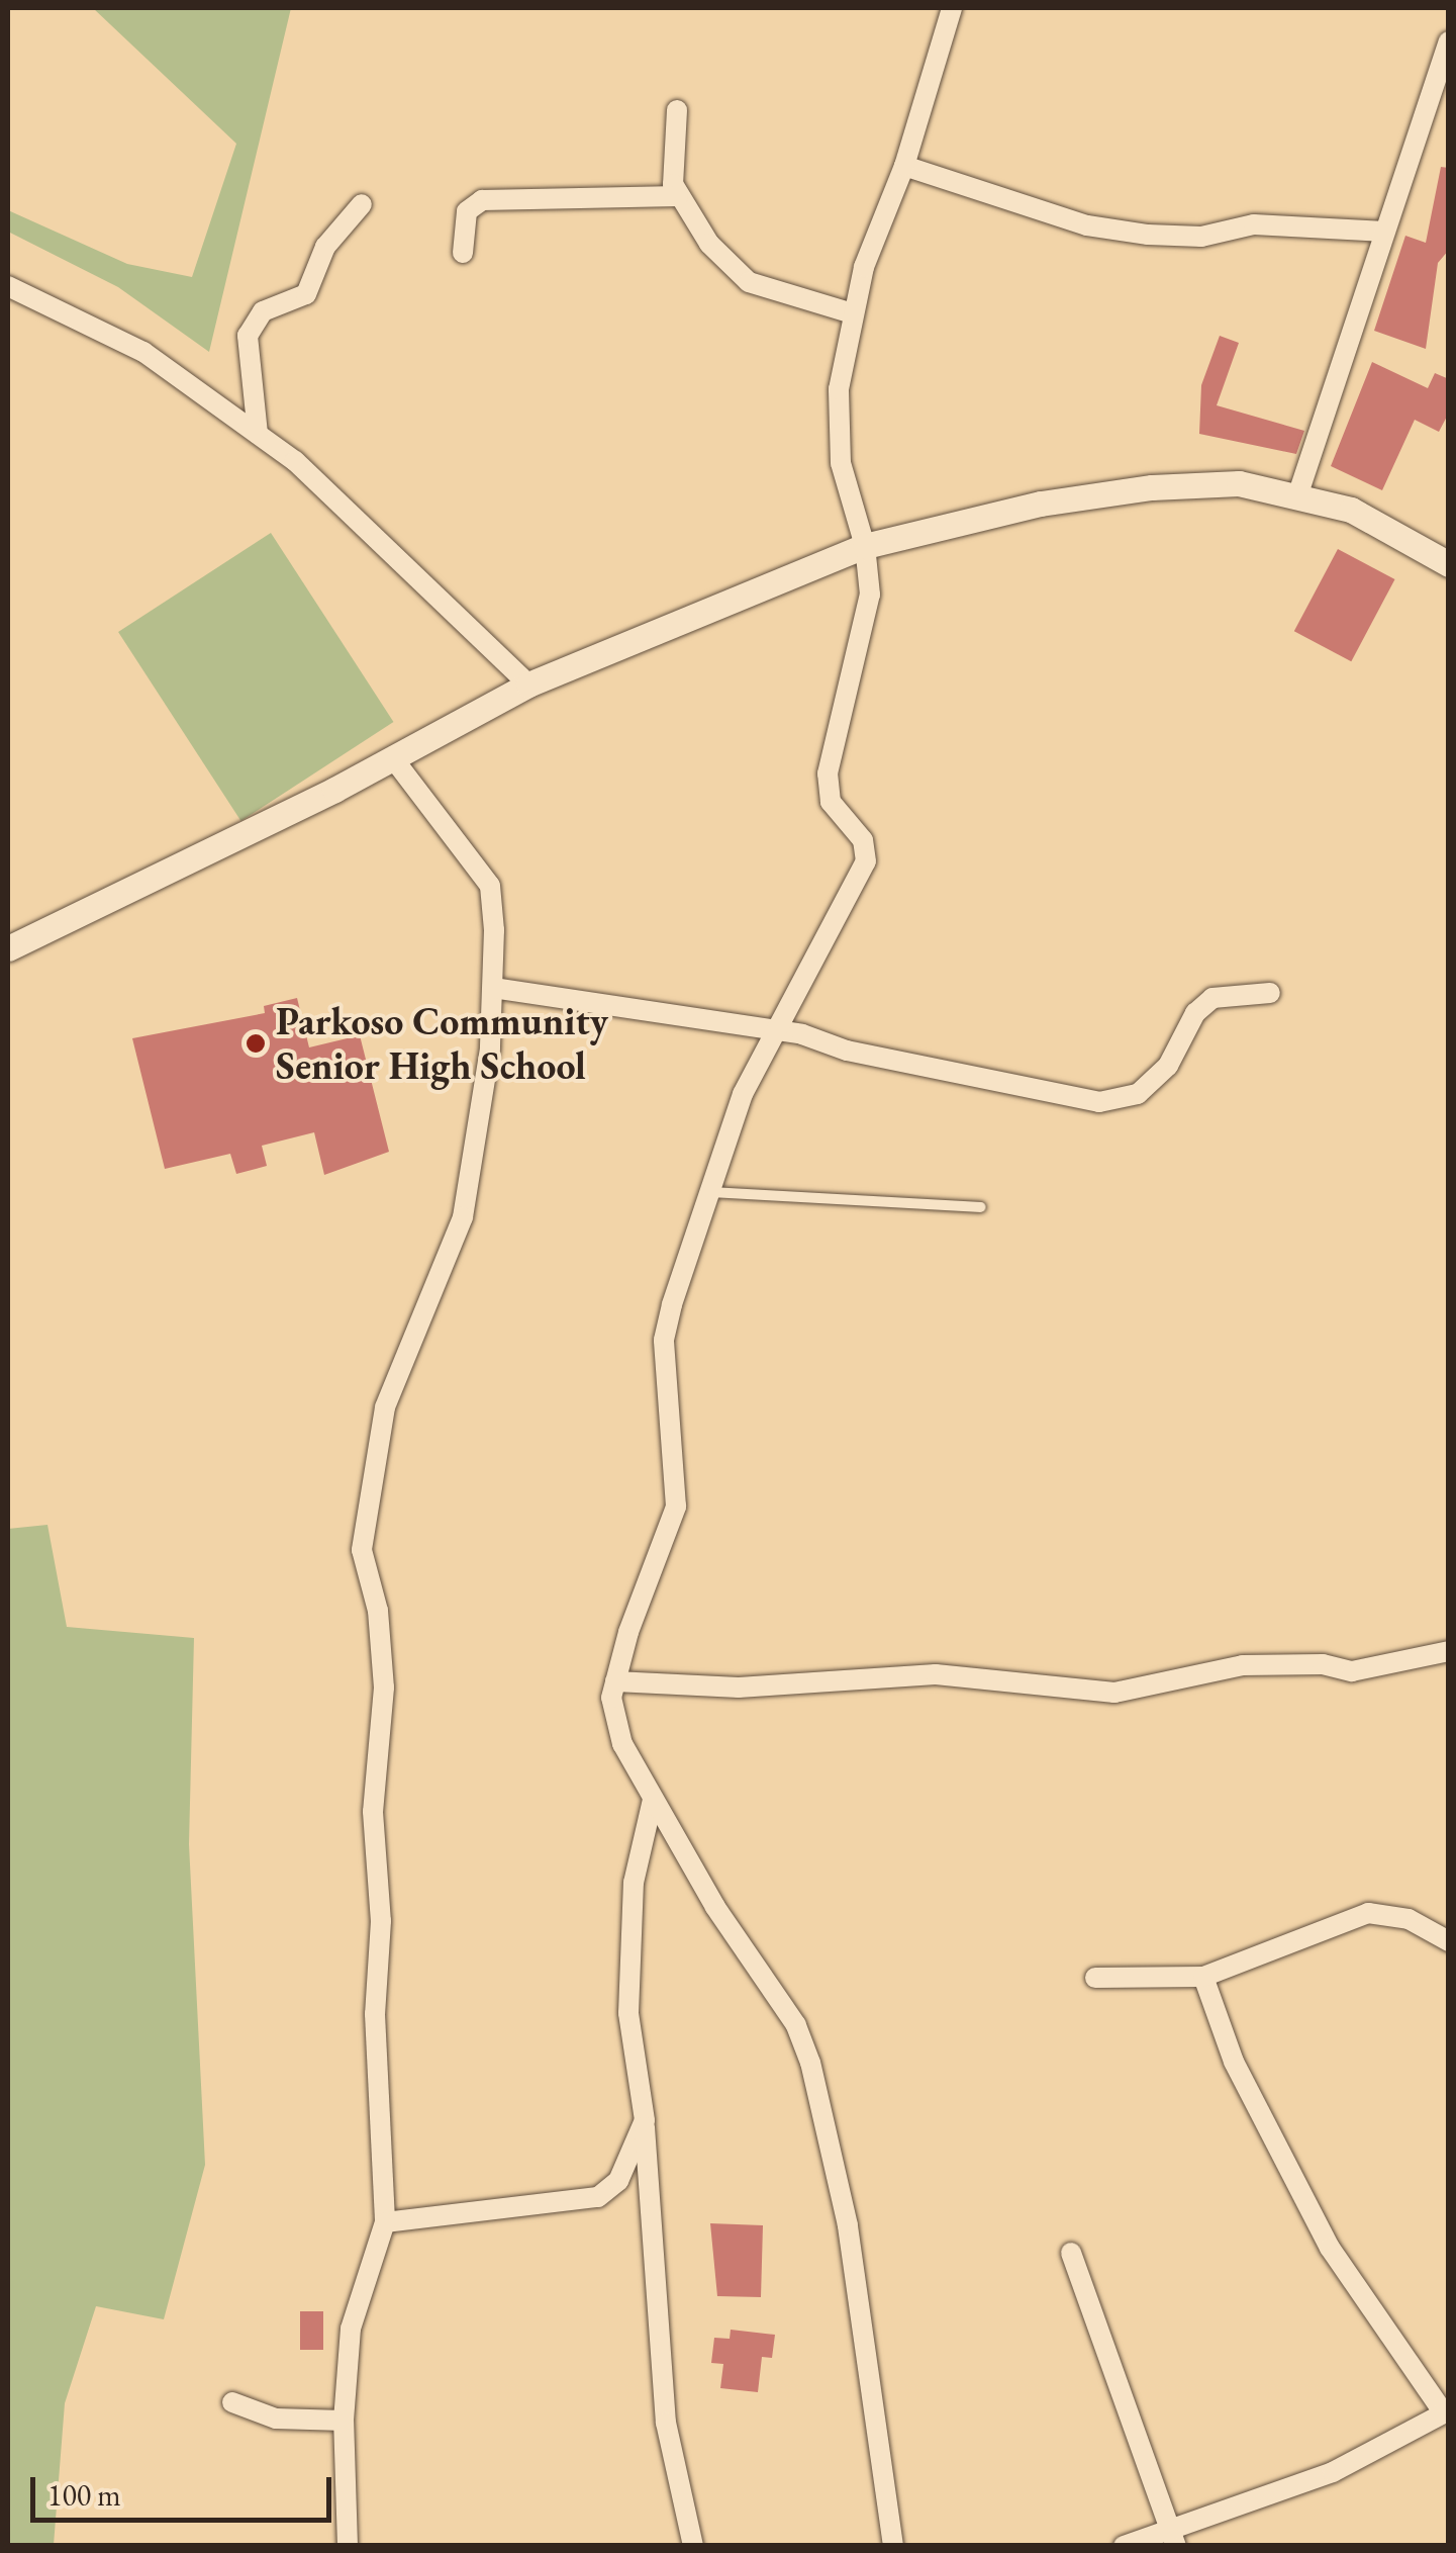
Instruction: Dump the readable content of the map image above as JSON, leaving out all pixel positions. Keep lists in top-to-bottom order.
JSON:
{
  "places": ["Parkoso Community Senior High School"],
  "scale_bar": "100 m"
}
